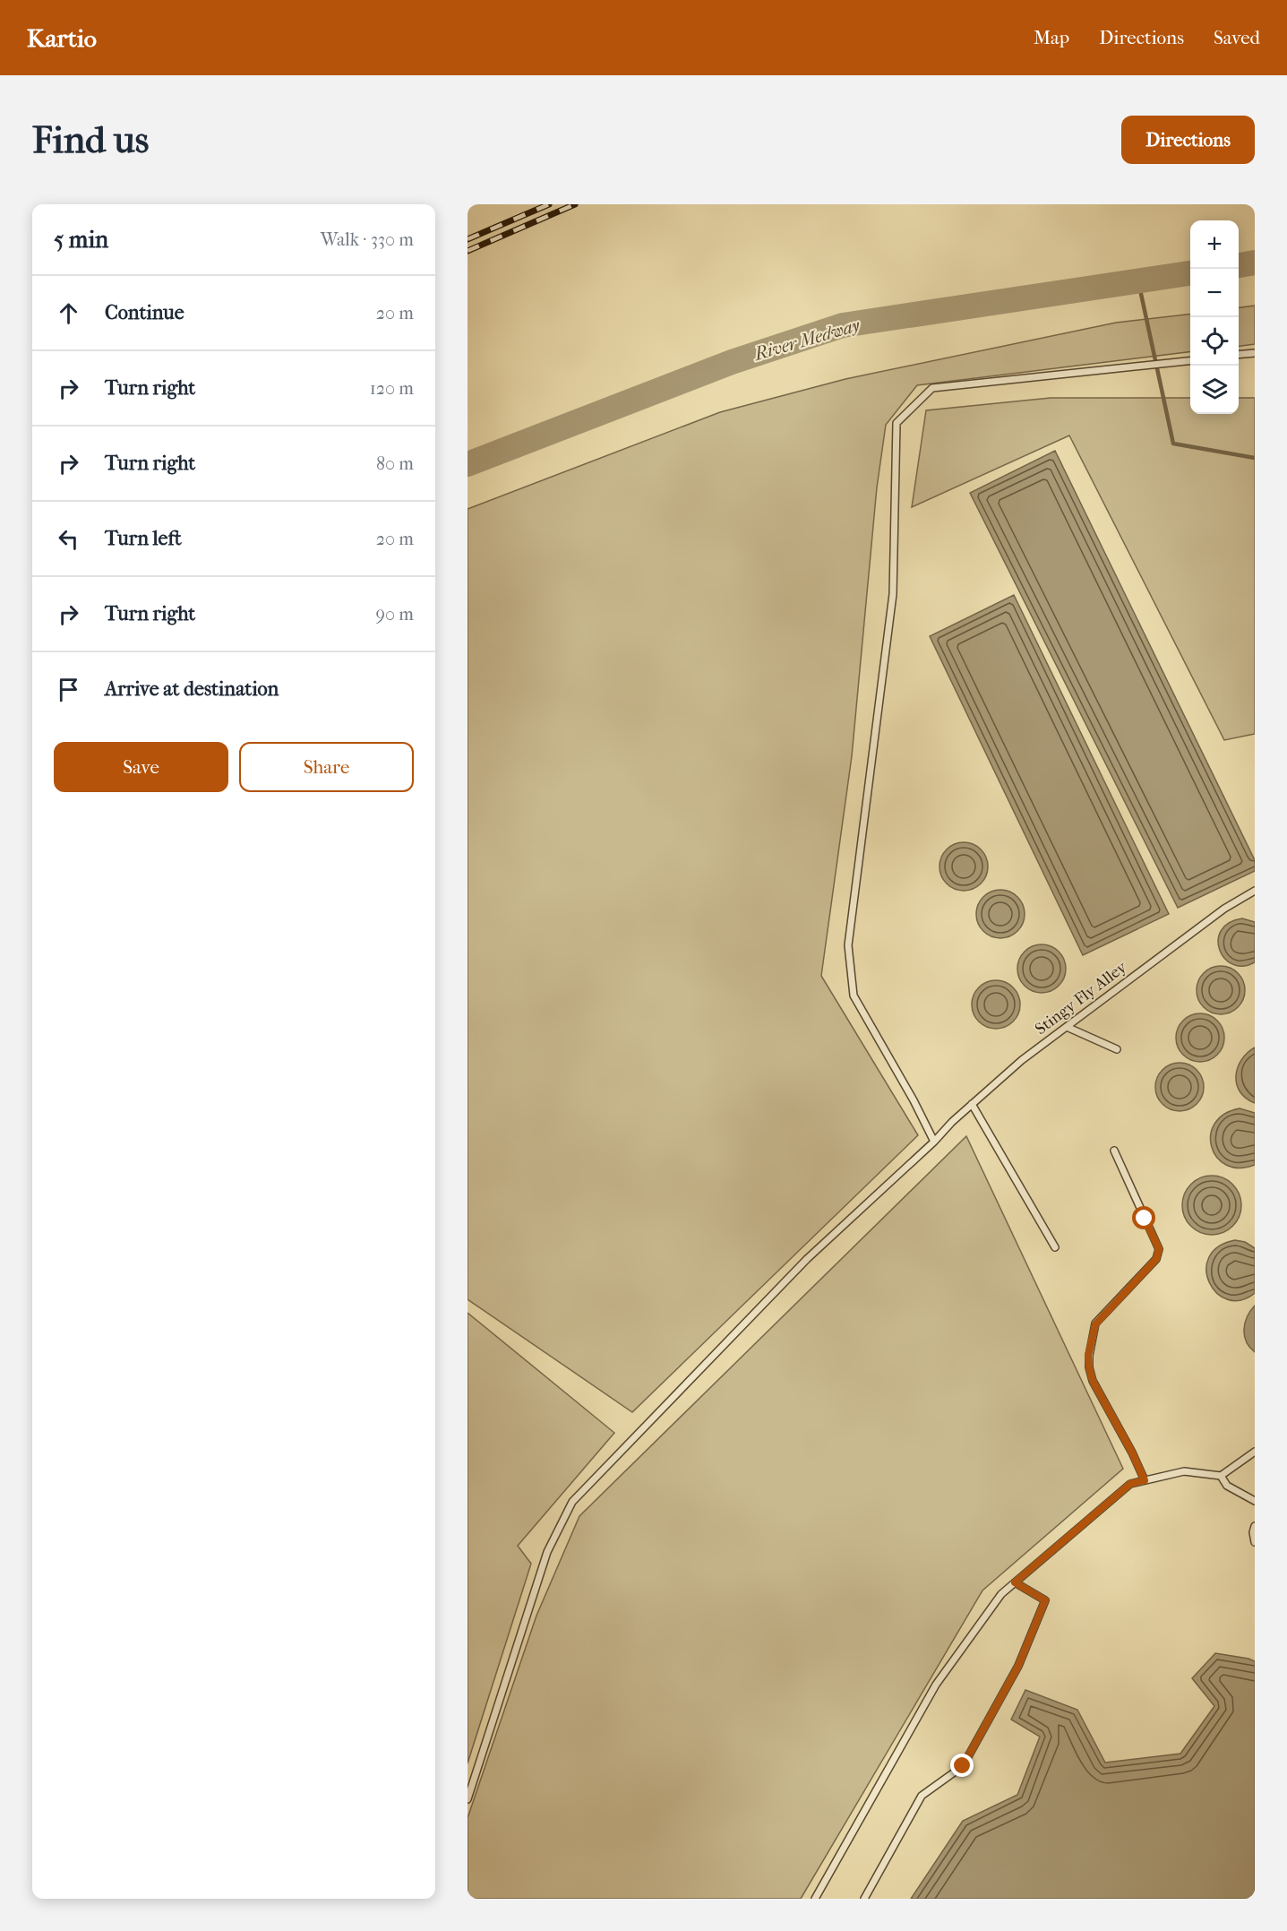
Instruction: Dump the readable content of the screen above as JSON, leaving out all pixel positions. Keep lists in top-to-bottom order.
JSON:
{
  "streets": {
    "lane": ["Stingy Fly Alley"]
  },
  "water": ["River Medway"],
  "page": {
    "header": "Kartio",
    "nav": ["Map", "Directions", "Saved"],
    "buttons": [
      "Directions",
      ["Save", "Share"]
    ],
    "title": "Find us",
    "heading": ["5 min", "Walk · 330 m"],
    "map_buttons": ["+", "−"],
    "list": [
      ["Continue", "20 m"],
      ["Turn right", "120 m"],
      ["Turn right", "80 m"],
      ["Turn left", "20 m"],
      ["Turn right", "90 m"],
      "Arrive at destination"
    ]
  }
}
